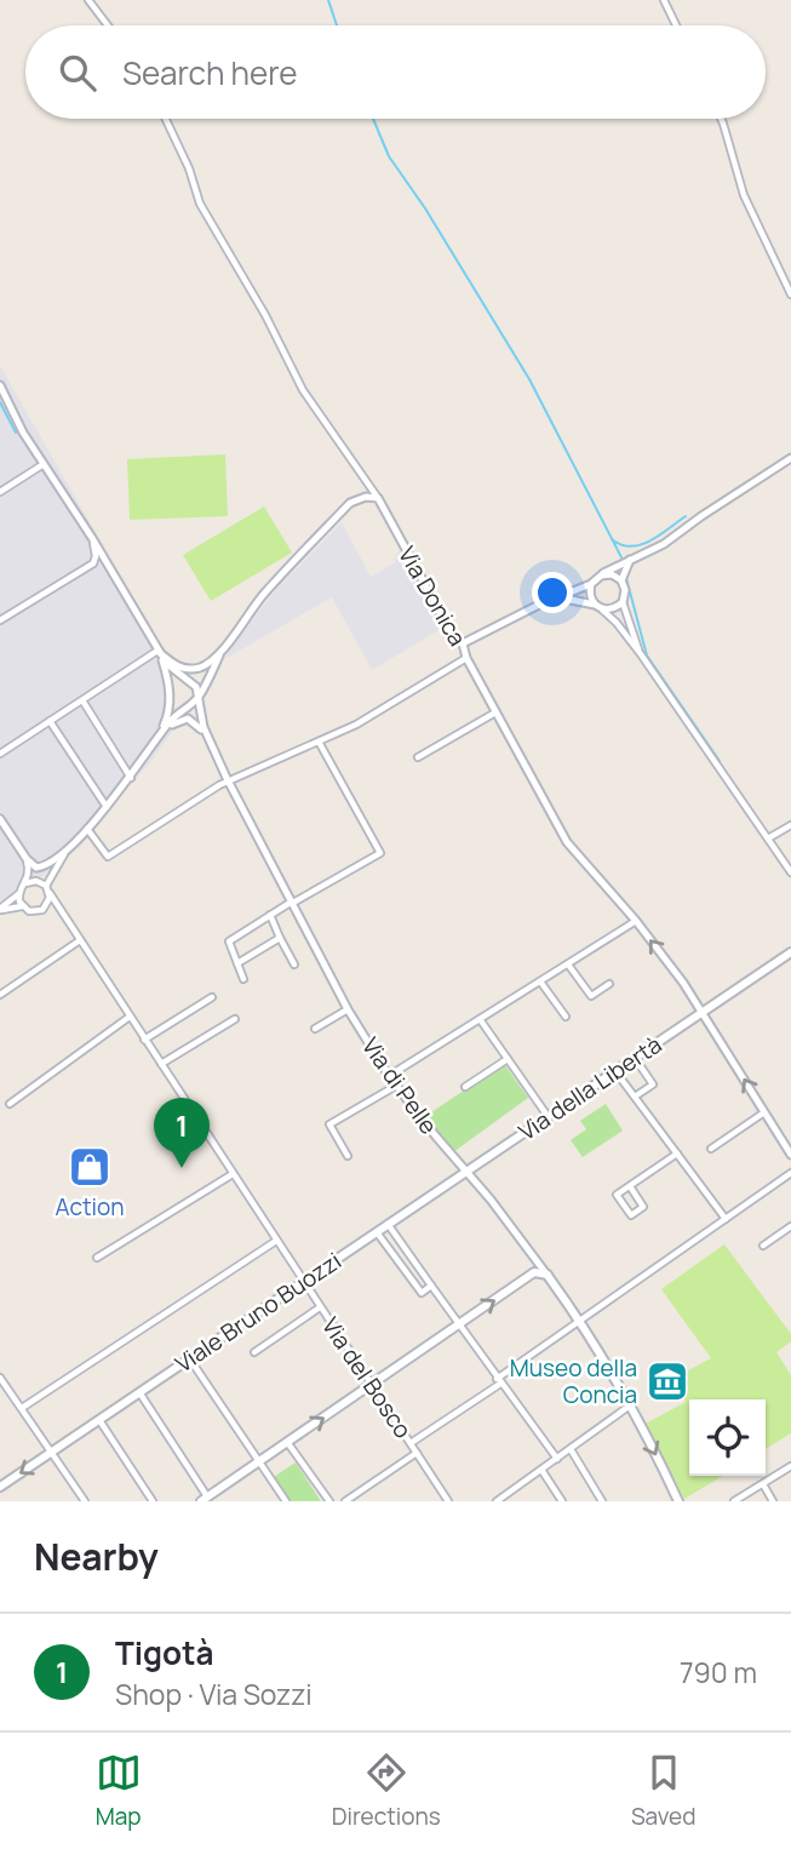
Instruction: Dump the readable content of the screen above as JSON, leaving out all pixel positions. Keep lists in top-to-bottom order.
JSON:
{
  "streets": {
    "main road": ["Via di Pelle", "Via della Libertà", "Viale Bruno Buozzi"],
    "street": ["Via Donica", "Via del Bosco"]
  },
  "crossings": [
    ["Via Donica", "Via della Libertà"],
    ["Via di Pelle", "Via della Libertà"],
    ["Via di Pelle", "Viale Bruno Buozzi"],
    ["Via della Libertà", "Viale Bruno Buozzi"],
    ["Viale Bruno Buozzi", "Via del Bosco"]
  ],
  "places": {
    "shop": ["Action"],
    "museum": ["Museo della Concia"]
  },
  "page": {
    "search": "Search here",
    "pins": "1",
    "heading": "Nearby",
    "list": [
      {
        "mark": "1",
        "name": "Tigotà",
        "note": "Shop · Via Sozzi",
        "value": "790 m"
      }
    ],
    "nav": ["Map", "Directions", "Saved"]
  }
}
